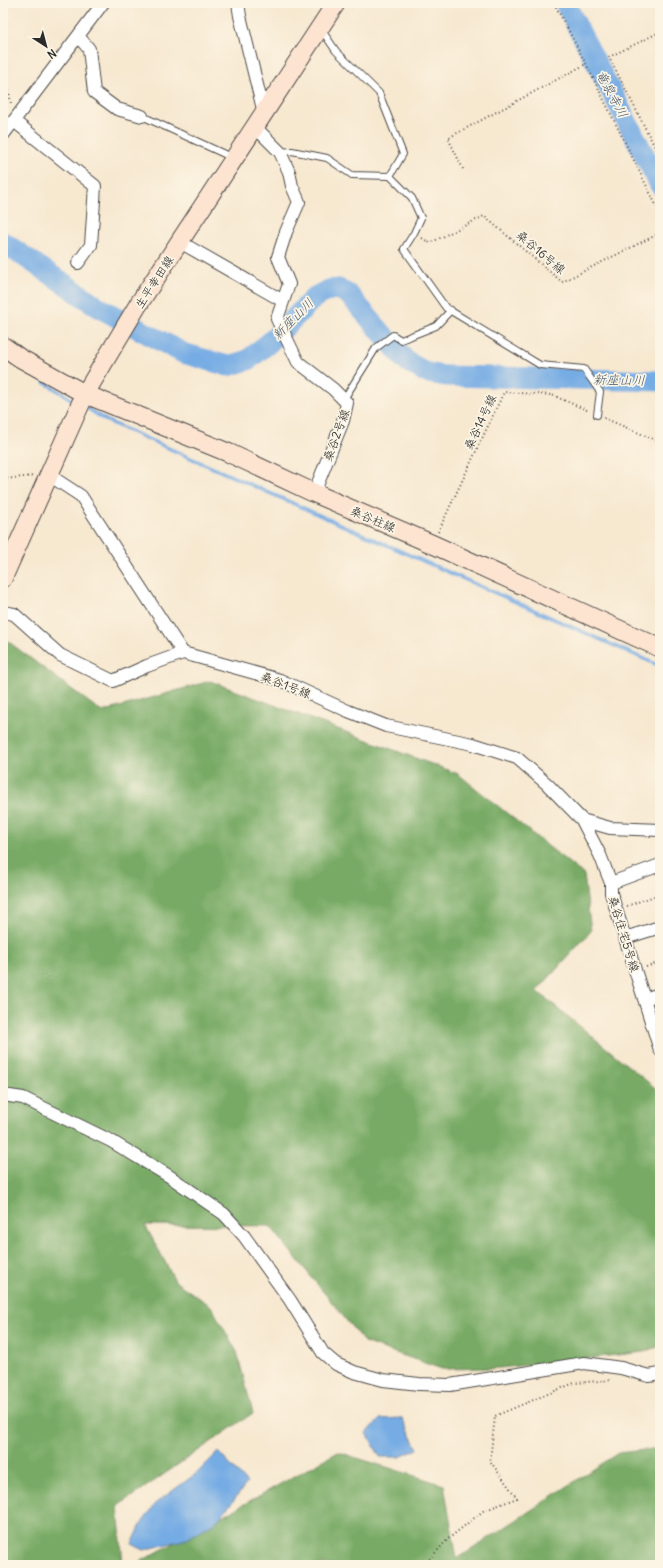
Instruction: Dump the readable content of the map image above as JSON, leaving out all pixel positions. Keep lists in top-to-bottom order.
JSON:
{
  "streets": {
    "main road": ["生平幸田線", "桑谷柱線"],
    "street": ["桑谷2号線", "桑谷1号線", "桑谷住宅5号線"],
    "path": ["桑谷16号線", "桑谷14号線"]
  },
  "crossings": [
    ["生平幸田線", "桑谷柱線"],
    ["桑谷14号線", "桑谷柱線"],
    ["桑谷2号線", "桑谷柱線"],
    ["桑谷1号線", "桑谷住宅5号線"]
  ],
  "water": ["竜泉寺川", "新座山川"],
  "north": "bottom right"
}
